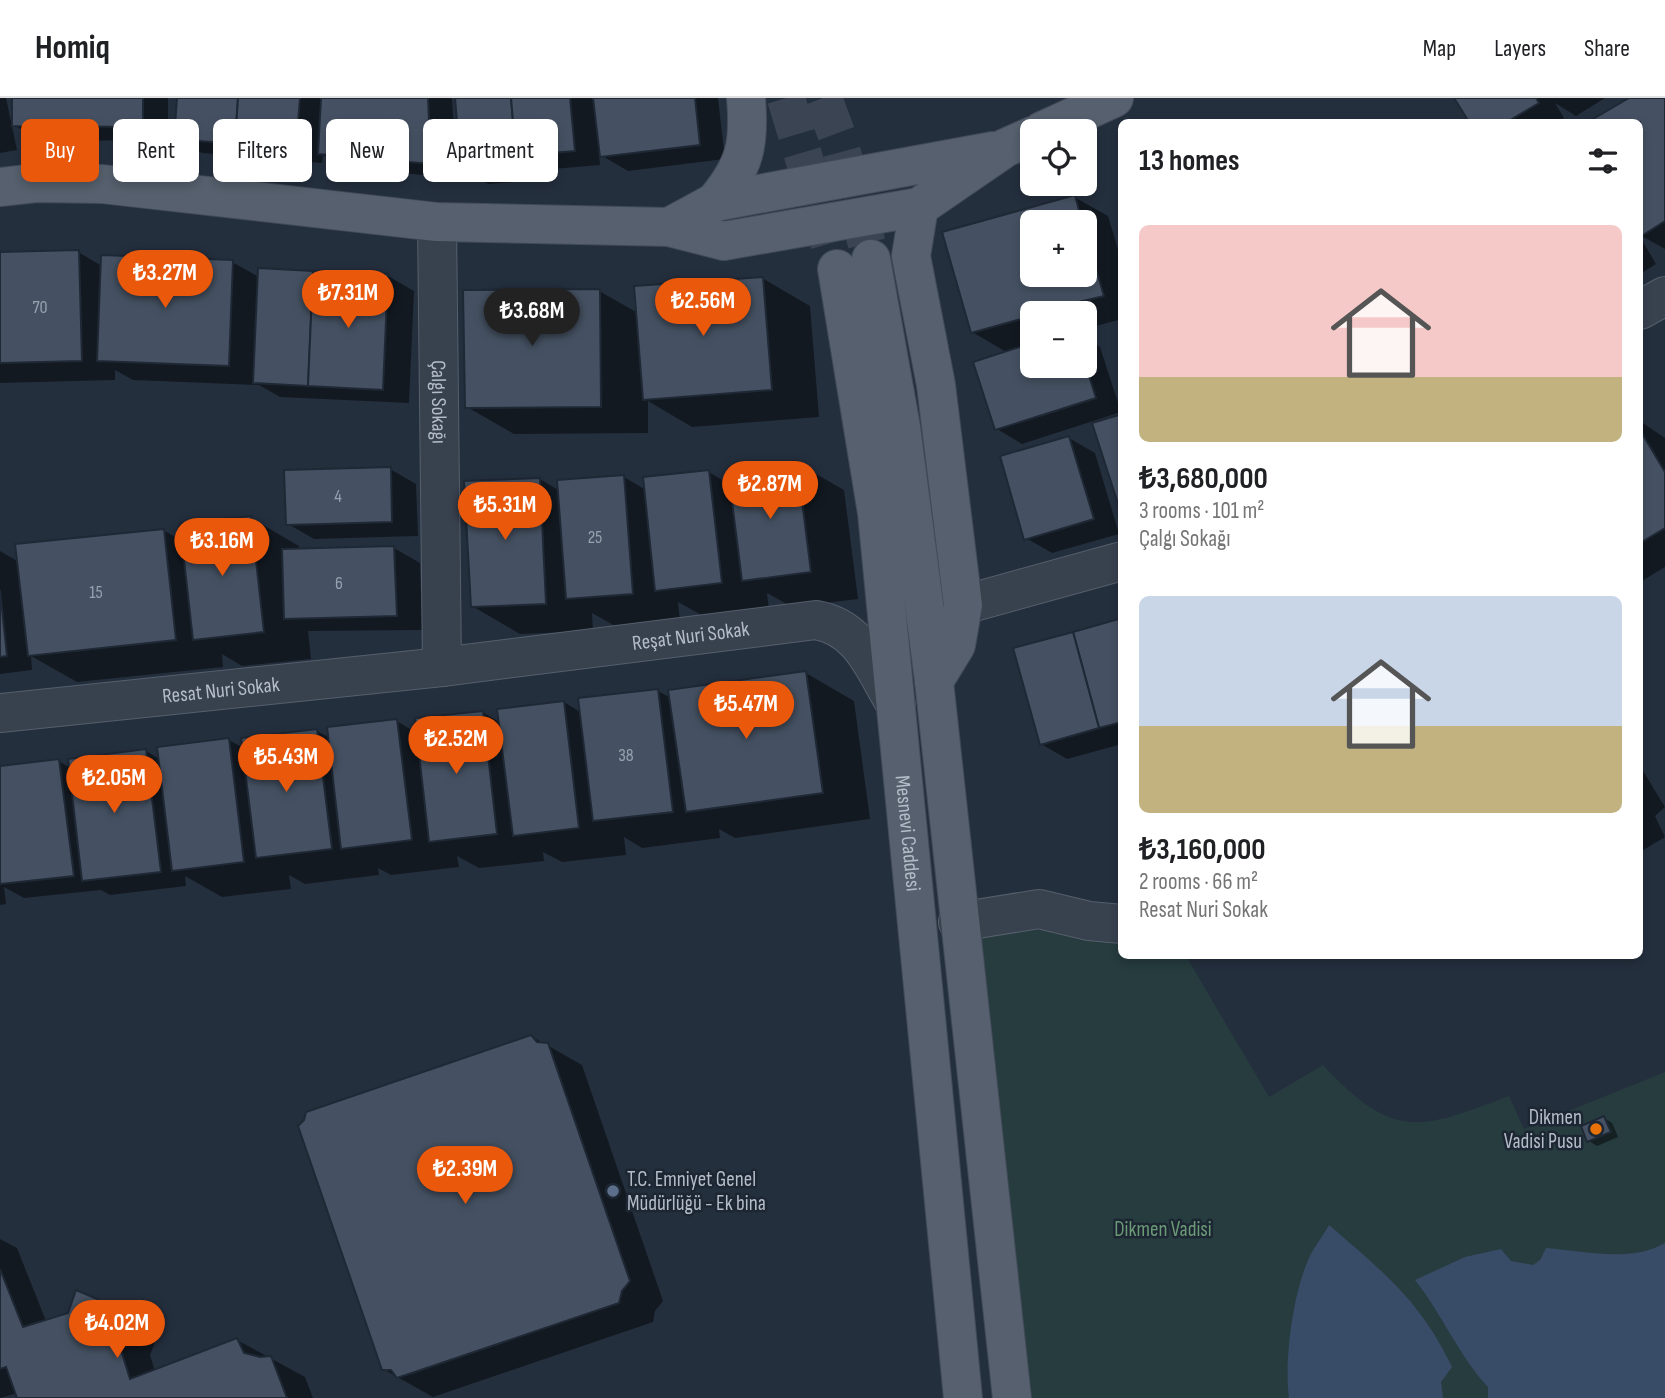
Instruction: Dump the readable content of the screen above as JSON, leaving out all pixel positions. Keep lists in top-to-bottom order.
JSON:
{
  "streets": {
    "main road": ["Mesnevi Caddesi"],
    "street": ["Çalgı Sokağı", "Reşat Nuri Sokak", "Resat Nuri Sokak"]
  },
  "crossings": [
    ["Çalgı Sokağı", "Reşat Nuri Sokak"],
    ["Çalgı Sokağı", "Resat Nuri Sokak"],
    ["Reşat Nuri Sokak", "Resat Nuri Sokak"],
    ["Reşat Nuri Sokak", "Mesnevi Caddesi"]
  ],
  "parks": ["Dikmen Vadisi"],
  "places": ["Dikmen Vadisi Pusu", "T.C. Emniyet Genel Müdürlüğü - Ek bina"],
  "house_numbers": [
    "70",
    "4",
    "25",
    "6",
    "15",
    "38"
  ],
  "page": {
    "header": "Homiq",
    "nav": ["Map", "Layers", "Share"],
    "map_buttons": ["+", "−"],
    "chip": [
      "Buy",
      "Rent",
      "Filters",
      "New",
      "Apartment"
    ],
    "heading": "13 homes",
    "list": [
      {
        "name": "₺3,680,000",
        "note": "3 rooms · 101 m² · Çalgı Sokağı"
      },
      {
        "name": "₺3,160,000",
        "note": "2 rooms · 66 m² · Resat Nuri Sokak"
      }
    ],
    "price": [
      "₺3.27M",
      "₺7.31M",
      "₺2.56M",
      "₺3.68M",
      "₺2.87M",
      "₺5.31M",
      "₺3.16M",
      "₺5.47M",
      "₺2.52M",
      "₺5.43M",
      "₺2.05M",
      "₺2.39M",
      "₺4.02M"
    ]
  }
}
